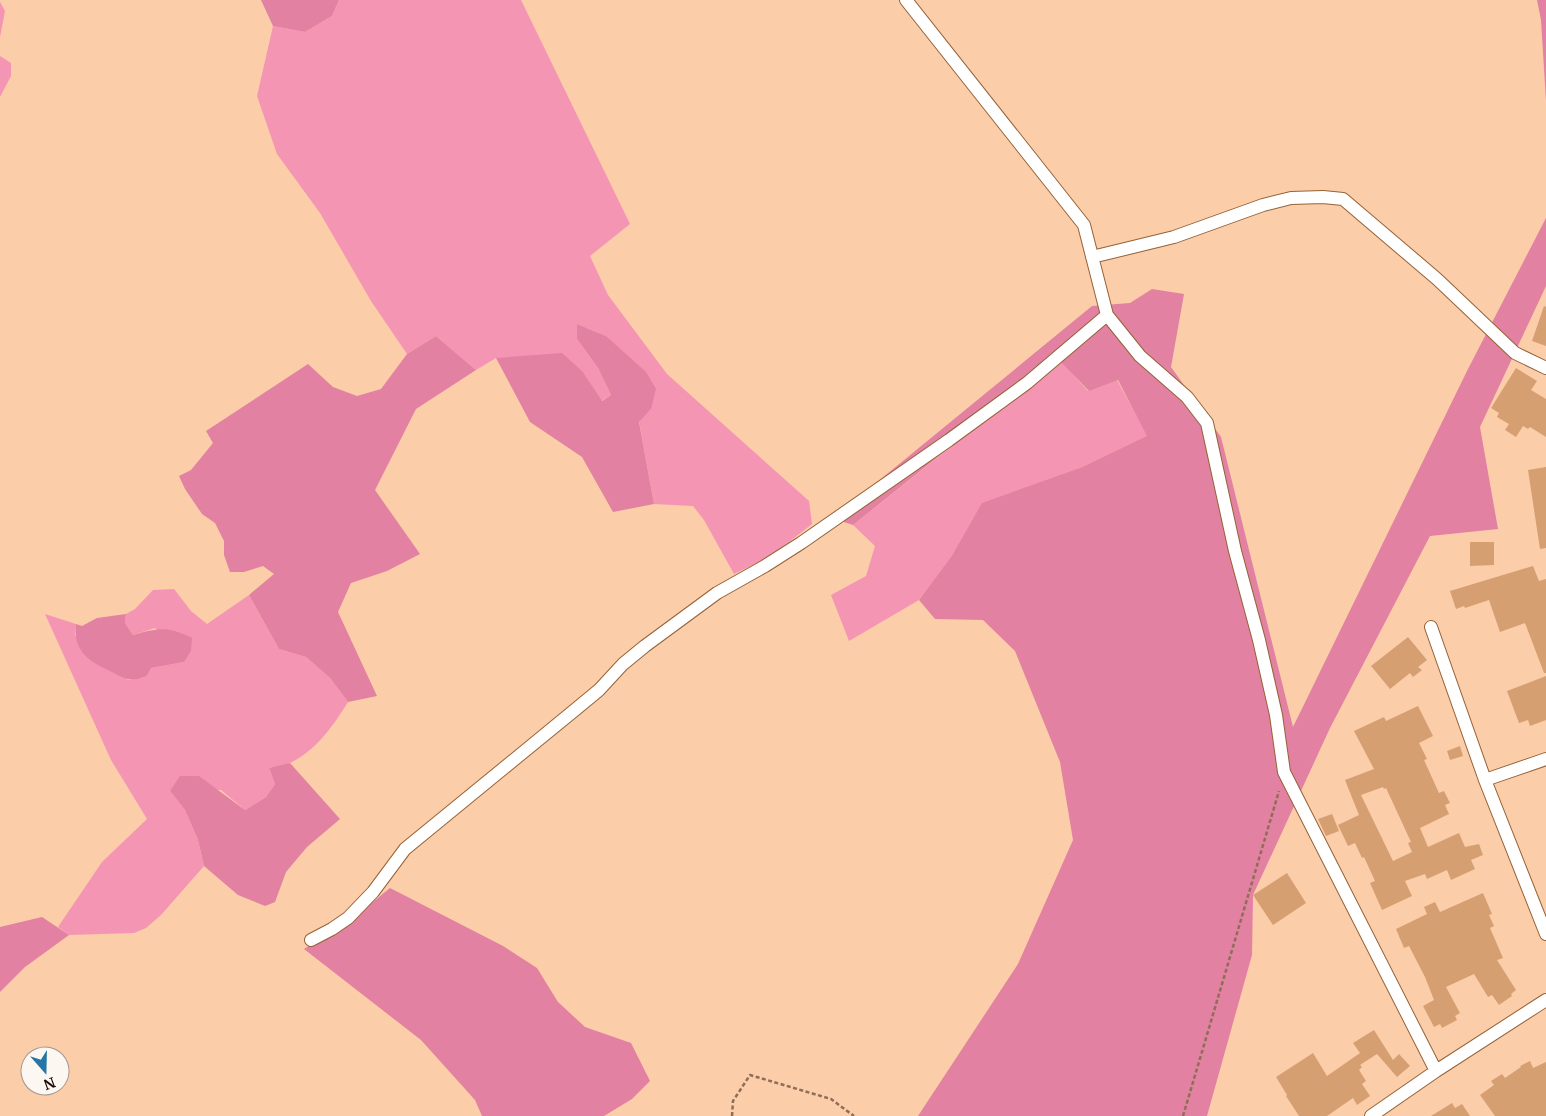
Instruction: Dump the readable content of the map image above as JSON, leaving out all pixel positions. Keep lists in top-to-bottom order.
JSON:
{
  "north": "bottom"
}
